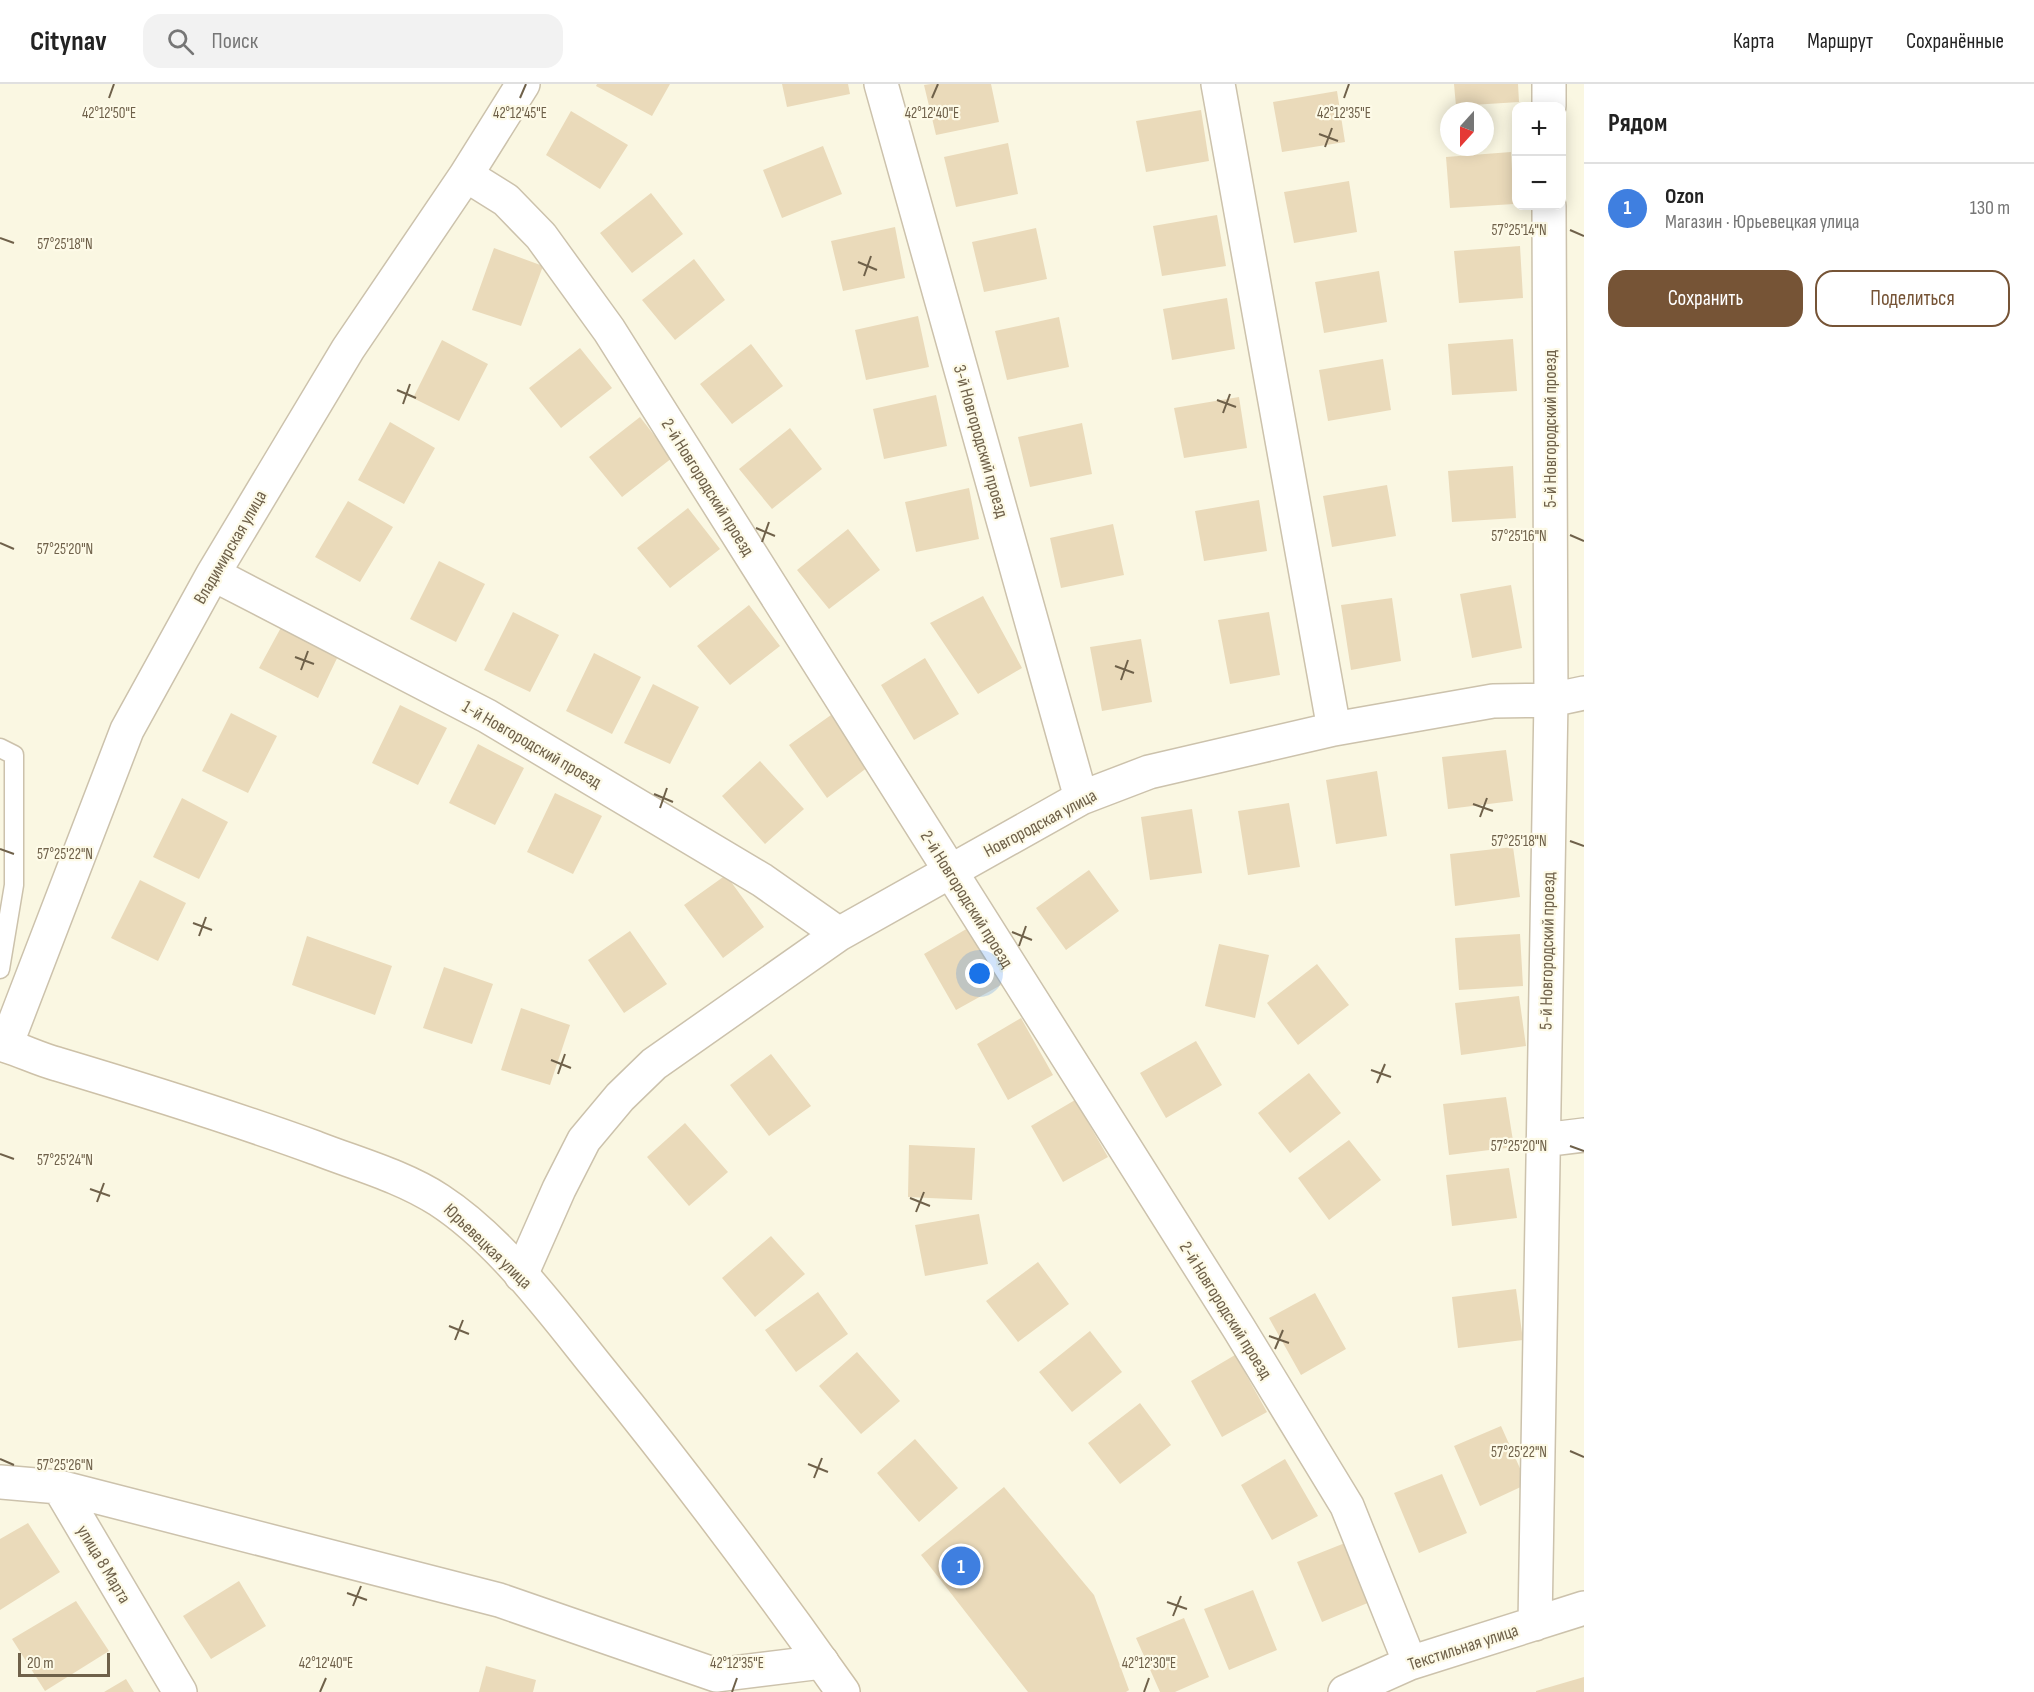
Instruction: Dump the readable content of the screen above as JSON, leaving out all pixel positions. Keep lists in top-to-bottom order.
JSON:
{
  "streets": {
    "street": [
      "5-й Новгородский проезд",
      "3-й Новгородский проезд",
      "2-й Новгородский проезд",
      "Владимирская улица",
      "1-й Новгородский проезд",
      "Новгородская улица",
      "Юрьевецкая улица",
      "улица 8 Марта",
      "Текстильная улица"
    ]
  },
  "crossings": [
    ["5-й Новгородский проезд", "Новгородская улица"],
    ["5-й Новгородский проезд", "Текстильная улица"],
    ["3-й Новгородский проезд", "Новгородская улица"],
    ["2-й Новгородский проезд", "Владимирская улица"],
    ["2-й Новгородский проезд", "Новгородская улица"],
    ["2-й Новгородский проезд", "Текстильная улица"],
    ["Владимирская улица", "1-й Новгородский проезд"],
    ["Владимирская улица", "Юрьевецкая улица"],
    ["1-й Новгородский проезд", "Новгородская улица"],
    ["Новгородская улица", "Юрьевецкая улица"]
  ],
  "scale_bar": "20 m",
  "north": "bottom",
  "page": {
    "header": "Citynav",
    "search": "Поиск",
    "nav": ["Карта", "Маршрут", "Сохранённые"],
    "heading": "Рядом",
    "map_buttons": ["+", "−"],
    "list": [
      {
        "mark": "1",
        "name": "Ozon",
        "note": "Магазин · Юрьевецкая улица",
        "value": "130 m"
      }
    ],
    "buttons": ["Сохранить", "Поделиться"],
    "pins": "1",
    "scale": "20 m"
  },
  "coordinates": [
    "42°12'45\"E",
    "42°12'50\"E",
    "42°12'40\"E",
    "42°12'35\"E",
    "57°25'14\"N",
    "57°25'18\"N",
    "57°25'16\"N",
    "57°25'20\"N",
    "57°25'22\"N",
    "57°25'24\"N",
    "57°25'26\"N",
    "42°12'30\"E"
  ]
}
